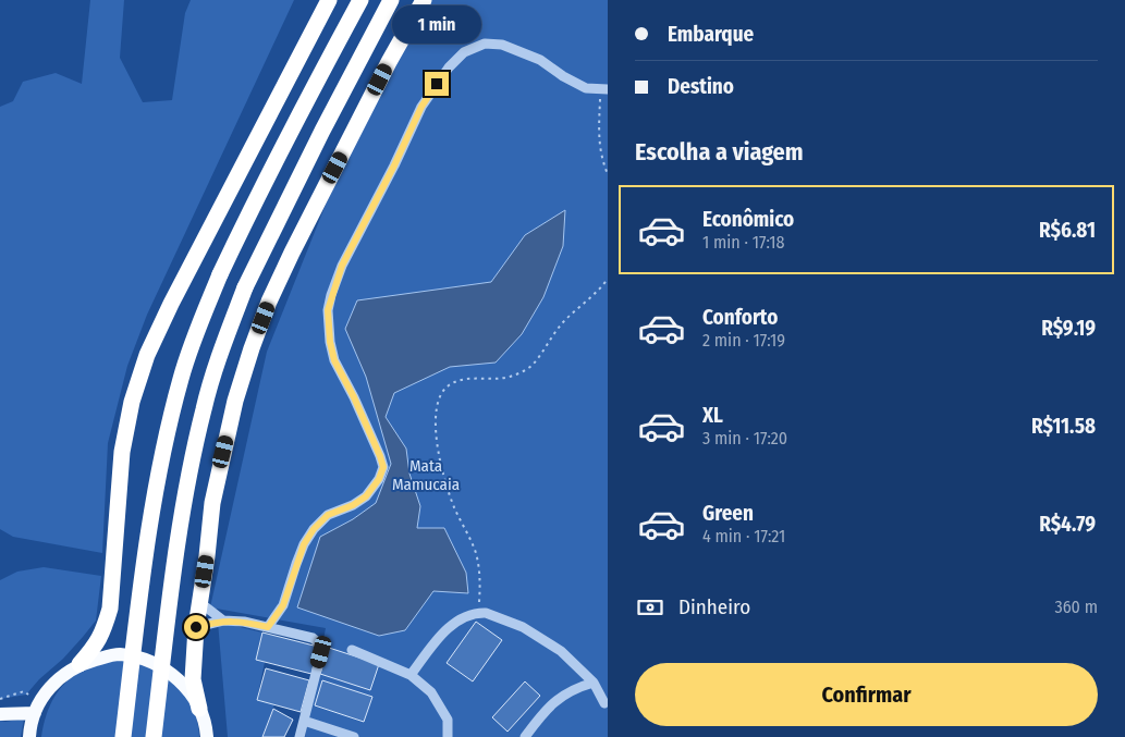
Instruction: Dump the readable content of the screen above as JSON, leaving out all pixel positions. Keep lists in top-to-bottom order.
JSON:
{
  "parks": ["Mata Mamucaia"],
  "page": {
    "banner": ["Embarque", "Destino"],
    "bubble": "1 min",
    "heading": "Escolha a viagem",
    "list": [
      {
        "name": "Econômico",
        "note": "1 min · 17:18",
        "value": "R$6.81"
      },
      {
        "name": "Conforto",
        "note": "2 min · 17:19",
        "value": "R$9.19"
      },
      {
        "name": "XL",
        "note": "3 min · 17:20",
        "value": "R$11.58"
      },
      {
        "name": "Green",
        "note": "4 min · 17:21",
        "value": "R$4.79"
      }
    ],
    "pay": ["Dinheiro", "360 m"],
    "buttons": "Confirmar"
  }
}
